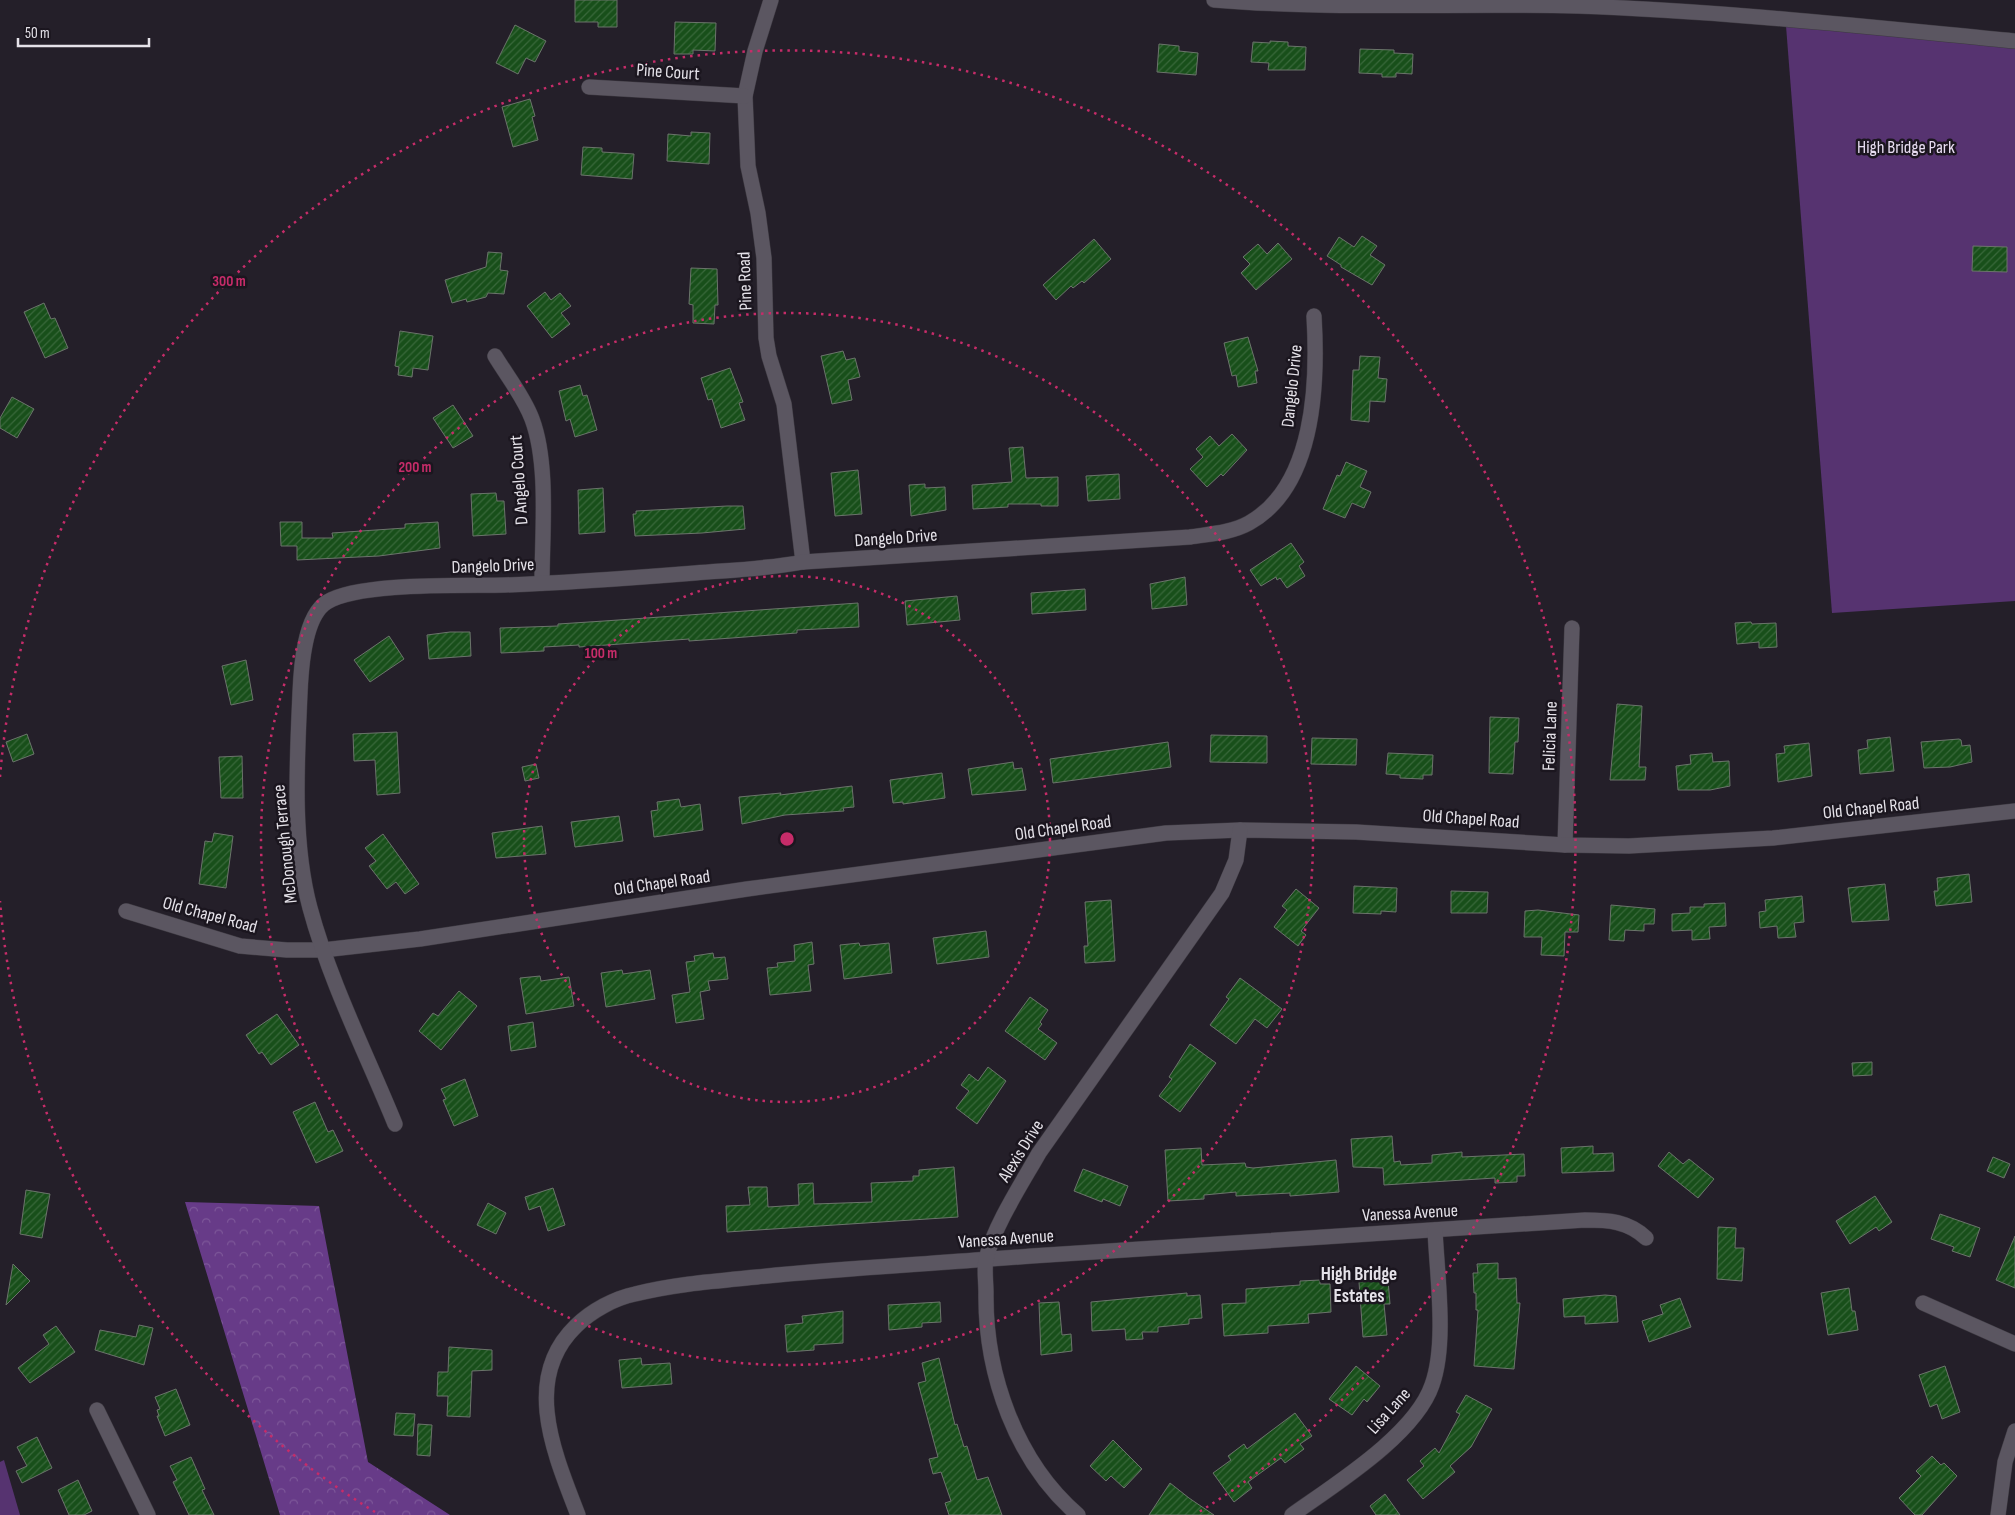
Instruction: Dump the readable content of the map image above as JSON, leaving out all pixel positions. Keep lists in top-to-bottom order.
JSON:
{
  "streets": {
    "street": [
      "Pine Court",
      "Pine Road",
      "Dangelo Drive",
      "D Angelo Court",
      "Felicia Lane",
      "Old Chapel Road",
      "McDonough Terrace",
      "Alexis Drive",
      "Vanessa Avenue",
      "Lisa Lane"
    ]
  },
  "crossings": [
    ["Pine Court", "Pine Road"],
    ["Pine Road", "Dangelo Drive"],
    ["Dangelo Drive", "D Angelo Court"],
    ["Dangelo Drive", "McDonough Terrace"],
    ["Felicia Lane", "Old Chapel Road"],
    ["Old Chapel Road", "McDonough Terrace"],
    ["Old Chapel Road", "Alexis Drive"],
    ["Alexis Drive", "Vanessa Avenue"],
    ["Vanessa Avenue", "Lisa Lane"]
  ],
  "districts": ["High Bridge Estates"],
  "parks": ["High Bridge Park"],
  "scale_bar": "50 m",
  "rings": ["300 m", "200 m", "100 m"]
}
